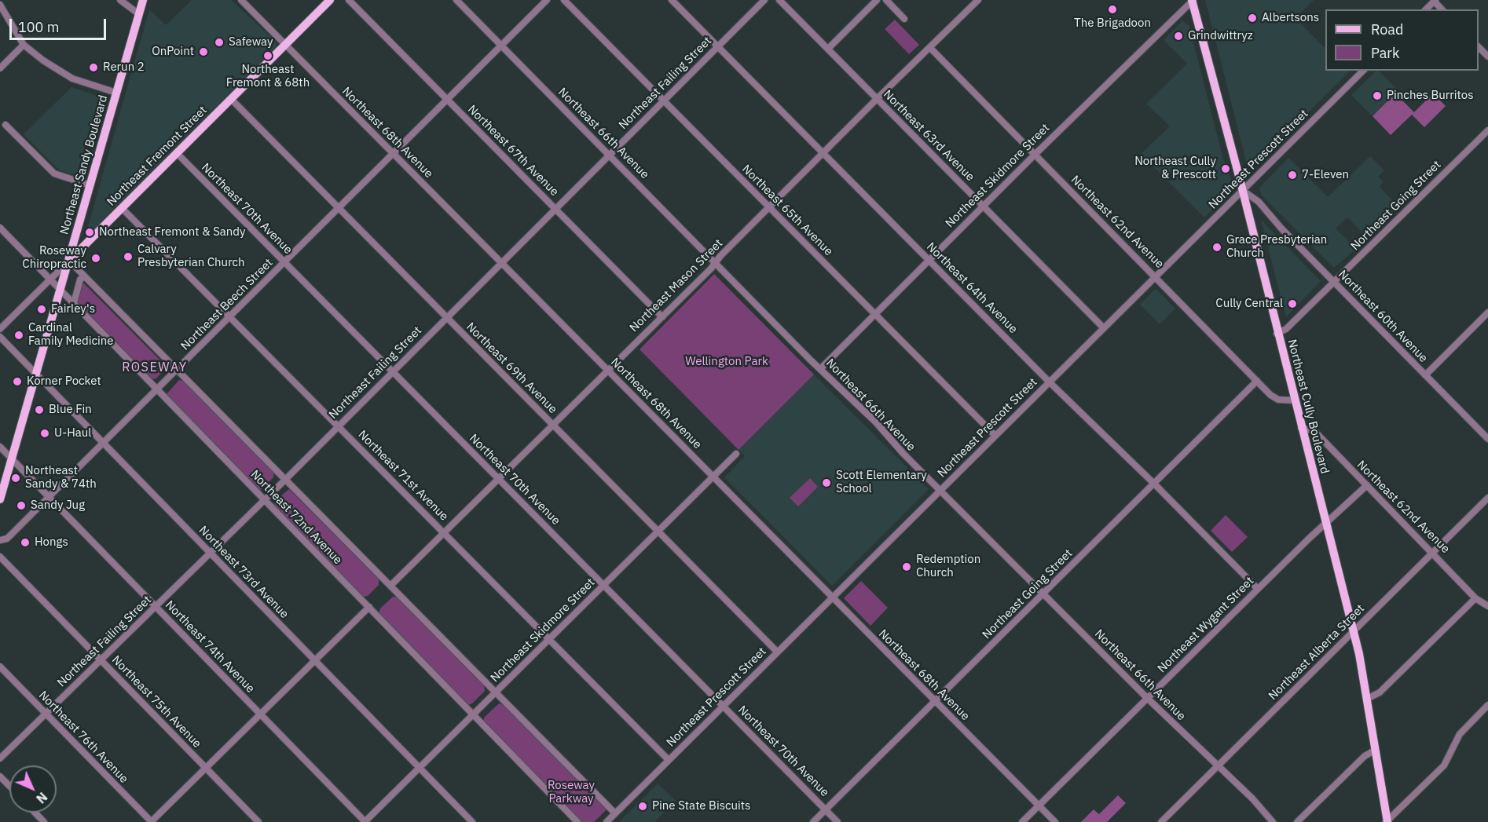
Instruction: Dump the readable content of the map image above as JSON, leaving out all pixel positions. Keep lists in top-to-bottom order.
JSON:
{
  "streets": {
    "main road": ["Northeast Fremont Street", "Northeast Sandy Boulevard", "Northeast Cully Boulevard"],
    "street": [
      "Northeast Failing Street",
      "Northeast 68th Avenue",
      "Northeast 66th Avenue",
      "Northeast 63rd Avenue",
      "Northeast 67th Avenue",
      "Northeast Prescott Street",
      "Northeast Skidmore Street",
      "Northeast Going Street",
      "Northeast 70th Avenue",
      "Northeast 65th Avenue",
      "Northeast 62nd Avenue",
      "Northeast Mason Street",
      "Northeast 64th Avenue",
      "Northeast Beech Street",
      "Northeast 60th Avenue",
      "Northeast 69th Avenue",
      "Northeast 71st Avenue",
      "Northeast 72nd Avenue",
      "Northeast 73rd Avenue",
      "Northeast Wygant Street",
      "Northeast 74th Avenue",
      "Northeast Alberta Street",
      "Northeast 75th Avenue",
      "Northeast 76th Avenue"
    ]
  },
  "crossings": [
    ["Northeast Failing Street", "Northeast 68th Avenue"],
    ["Northeast Failing Street", "Northeast 66th Avenue"],
    ["Northeast Failing Street", "Northeast 67th Avenue"],
    ["Northeast Failing Street", "Northeast 70th Avenue"],
    ["Northeast Failing Street", "Northeast 65th Avenue"],
    ["Northeast Failing Street", "Northeast 64th Avenue"],
    ["Northeast Failing Street", "Northeast 69th Avenue"],
    ["Northeast Failing Street", "Northeast 71st Avenue"],
    ["Northeast Failing Street", "Northeast 72nd Avenue"],
    ["Northeast Failing Street", "Northeast 73rd Avenue"],
    ["Northeast Failing Street", "Northeast 74th Avenue"],
    ["Northeast Failing Street", "Northeast 75th Avenue"],
    ["Northeast Failing Street", "Northeast 76th Avenue"],
    ["Northeast 68th Avenue", "Northeast Fremont Street"],
    ["Northeast 68th Avenue", "Northeast Prescott Street"],
    ["Northeast 68th Avenue", "Northeast Skidmore Street"],
    ["Northeast 68th Avenue", "Northeast Going Street"],
    ["Northeast 68th Avenue", "Northeast Mason Street"],
    ["Northeast 68th Avenue", "Northeast Beech Street"],
    ["Northeast 68th Avenue", "Northeast Wygant Street"],
    ["Northeast 66th Avenue", "Northeast Prescott Street"],
    ["Northeast 66th Avenue", "Northeast Skidmore Street"],
    ["Northeast 66th Avenue", "Northeast Going Street"],
    ["Northeast 66th Avenue", "Northeast Mason Street"],
    ["Northeast 66th Avenue", "Northeast Beech Street"],
    ["Northeast 66th Avenue", "Northeast Wygant Street"],
    ["Northeast 66th Avenue", "Northeast Alberta Street"],
    ["Northeast 63rd Avenue", "Northeast Prescott Street"],
    ["Northeast 63rd Avenue", "Northeast Skidmore Street"],
    ["Northeast 63rd Avenue", "Northeast Mason Street"],
    ["Northeast 67th Avenue", "Northeast Mason Street"],
    ["Northeast 67th Avenue", "Northeast Beech Street"],
    ["Northeast Fremont Street", "Northeast Sandy Boulevard"],
    ["Northeast Fremont Street", "Northeast 70th Avenue"],
    ["Northeast Fremont Street", "Northeast 69th Avenue"],
    ["Northeast Fremont Street", "Northeast 71st Avenue"],
    ["Northeast Fremont Street", "Northeast 72nd Avenue"],
    ["Northeast Prescott Street", "Northeast 70th Avenue"],
    ["Northeast Prescott Street", "Northeast 65th Avenue"],
    ["Northeast Prescott Street", "Northeast 62nd Avenue"],
    ["Northeast Prescott Street", "Northeast 64th Avenue"],
    ["Northeast Prescott Street", "Northeast 60th Avenue"],
    ["Northeast Prescott Street", "Northeast 69th Avenue"],
    ["Northeast Prescott Street", "Northeast Cully Boulevard"],
    ["Northeast Prescott Street", "Northeast 71st Avenue"],
    ["Northeast Prescott Street", "Northeast 72nd Avenue"],
    ["Northeast Sandy Boulevard", "Northeast 72nd Avenue"],
    ["Northeast Sandy Boulevard", "Northeast 73rd Avenue"],
    ["Northeast Sandy Boulevard", "Northeast 74th Avenue"],
    ["Northeast Skidmore Street", "Northeast 70th Avenue"],
    ["Northeast Skidmore Street", "Northeast 65th Avenue"],
    ["Northeast Skidmore Street", "Northeast 62nd Avenue"],
    ["Northeast Skidmore Street", "Northeast 64th Avenue"],
    ["Northeast Skidmore Street", "Northeast 69th Avenue"],
    ["Northeast Skidmore Street", "Northeast Cully Boulevard"],
    ["Northeast Skidmore Street", "Northeast 71st Avenue"],
    ["Northeast Skidmore Street", "Northeast 72nd Avenue"],
    ["Northeast Skidmore Street", "Northeast 73rd Avenue"],
    ["Northeast Skidmore Street", "Northeast 74th Avenue"],
    ["Northeast Going Street", "Northeast 70th Avenue"],
    ["Northeast Going Street", "Northeast 62nd Avenue"],
    ["Northeast Going Street", "Northeast 64th Avenue"],
    ["Northeast Going Street", "Northeast 60th Avenue"],
    ["Northeast Going Street", "Northeast Cully Boulevard"],
    ["Northeast 70th Avenue", "Northeast Mason Street"],
    ["Northeast 70th Avenue", "Northeast Beech Street"],
    ["Northeast 65th Avenue", "Northeast Mason Street"],
    ["Northeast 62nd Avenue", "Northeast Mason Street"],
    ["Northeast 62nd Avenue", "Northeast Cully Boulevard"],
    ["Northeast 62nd Avenue", "Northeast Wygant Street"],
    ["Northeast 62nd Avenue", "Northeast Alberta Street"],
    ["Northeast Mason Street", "Northeast 64th Avenue"],
    ["Northeast Mason Street", "Northeast 69th Avenue"],
    ["Northeast Mason Street", "Northeast 71st Avenue"],
    ["Northeast Mason Street", "Northeast 72nd Avenue"],
    ["Northeast 64th Avenue", "Northeast Wygant Street"],
    ["Northeast Beech Street", "Northeast 69th Avenue"],
    ["Northeast Beech Street", "Northeast 71st Avenue"],
    ["Northeast Beech Street", "Northeast 72nd Avenue"],
    ["Northeast Beech Street", "Northeast 73rd Avenue"],
    ["Northeast Beech Street", "Northeast 74th Avenue"],
    ["Northeast 60th Avenue", "Northeast Cully Boulevard"],
    ["Northeast Cully Boulevard", "Northeast Wygant Street"],
    ["Northeast Cully Boulevard", "Northeast Alberta Street"]
  ],
  "districts": ["ROSEWAY"],
  "parks": ["Wellington Park", "Roseway Parkway"],
  "places": [
    "The Brigadoon",
    "Albertsons",
    "Grindwittryz",
    "Safeway",
    "OnPoint",
    "Northeast Fremont & 68th",
    "Rerun 2",
    "Pinches Burritos",
    "Northeast Cully & Prescott",
    "7-Eleven",
    "Northeast Fremont & Sandy",
    "Grace Presbyterian Church",
    "Calvary Presbyterian Church",
    "Roseway Chiropractic",
    "Cully Central",
    "Fairley's",
    "Cardinal Family Medicine",
    "Korner Pocket",
    "Blue Fin",
    "U-Haul",
    "Northeast Sandy & 74th",
    "Scott Elementary School",
    "Sandy Jug",
    "Hongs",
    "Redemption Church",
    "Pine State Biscuits"
  ],
  "legend": ["Road", "Park"],
  "scale_bar": "100 m",
  "north": "bottom right"
}
